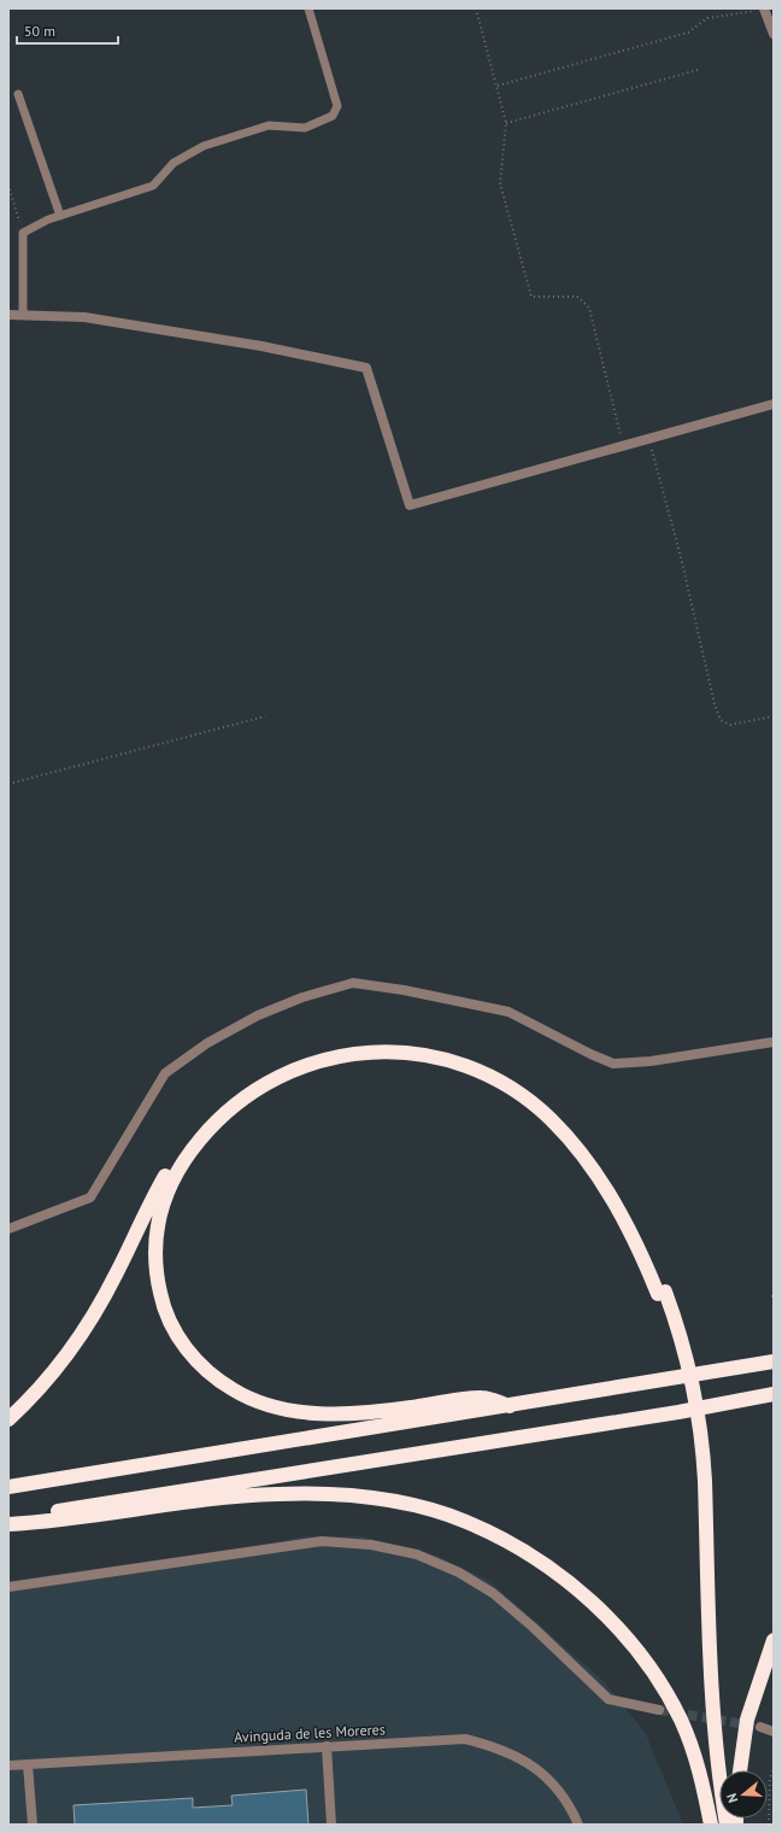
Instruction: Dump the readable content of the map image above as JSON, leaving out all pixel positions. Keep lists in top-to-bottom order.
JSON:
{
  "streets": {
    "street": ["Avinguda de les Moreres"]
  },
  "scale_bar": "50 m",
  "north": "left"
}
